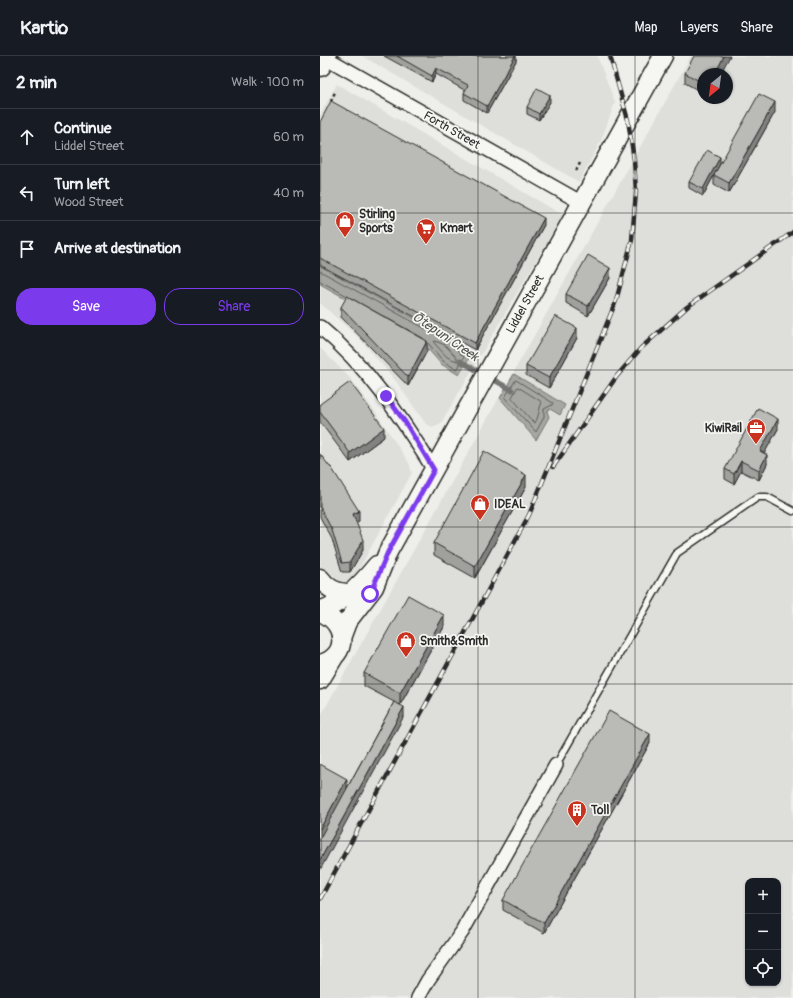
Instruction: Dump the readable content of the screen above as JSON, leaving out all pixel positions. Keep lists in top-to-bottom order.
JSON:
{
  "streets": {
    "street": ["Forth Street", "Liddel Street"]
  },
  "crossings": [
    ["Forth Street", "Liddel Street"]
  ],
  "water": ["Ōtepuni Creek"],
  "places": {
    "shop": ["Stirling Sports", "IDEAL", "Smith&Smith"],
    "supermarket": ["Kmart"],
    "office": ["KiwiRail"],
    "building": ["Toll"]
  },
  "north": "bottom left",
  "page": {
    "header": "Kartio",
    "nav": ["Map", "Layers", "Share"],
    "heading": ["2 min", "Walk · 100 m"],
    "list": [
      ["Continue", "Liddel Street", "60 m"],
      ["Turn left", "Wood Street", "40 m"],
      "Arrive at destination"
    ],
    "buttons": ["Save", "Share"],
    "map_buttons": ["+", "−"]
  }
}
